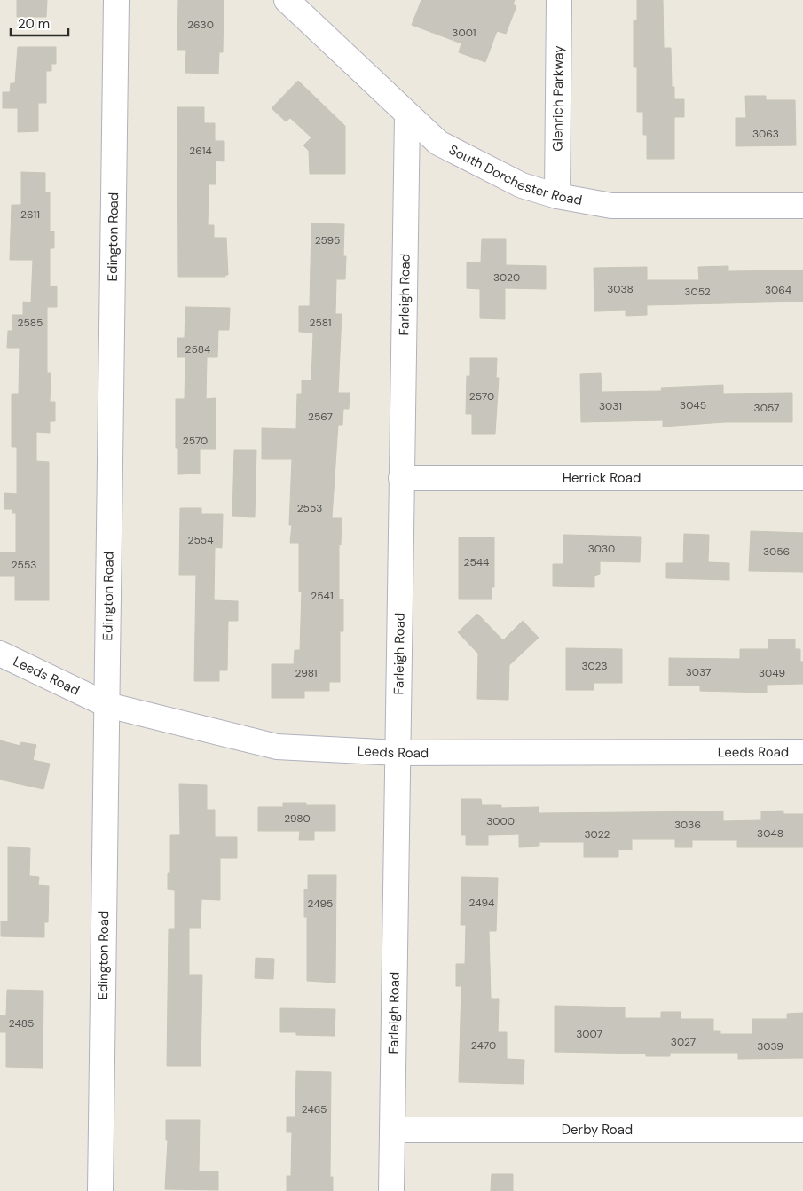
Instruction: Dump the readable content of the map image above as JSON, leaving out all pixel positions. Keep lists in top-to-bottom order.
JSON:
{
  "streets": {
    "street": [
      "Glenrich Parkway",
      "South Dorchester Road",
      "Edington Road",
      "Farleigh Road",
      "Herrick Road",
      "Leeds Road",
      "Derby Road"
    ]
  },
  "crossings": [
    ["Glenrich Parkway", "South Dorchester Road"],
    ["South Dorchester Road", "Farleigh Road"],
    ["Edington Road", "Leeds Road"],
    ["Farleigh Road", "Herrick Road"],
    ["Farleigh Road", "Leeds Road"],
    ["Farleigh Road", "Derby Road"]
  ],
  "house_numbers": [
    "2630",
    "3001",
    "3063",
    "2614",
    "2611",
    "2595",
    "3020",
    "3038",
    "3064",
    "3052",
    "2585",
    "2581",
    "2584",
    "2570",
    "3045",
    "3031",
    "3057",
    "2567",
    "2570",
    "2553",
    "2554",
    "3030",
    "3056",
    "2544",
    "2553",
    "2541",
    "3023",
    "3037",
    "2981",
    "3049",
    "2980",
    "3000",
    "3036",
    "3048",
    "3022",
    "2494",
    "2495",
    "2485",
    "3007",
    "3027",
    "2470",
    "3039",
    "2465"
  ],
  "scale_bar": "20 m"
}
